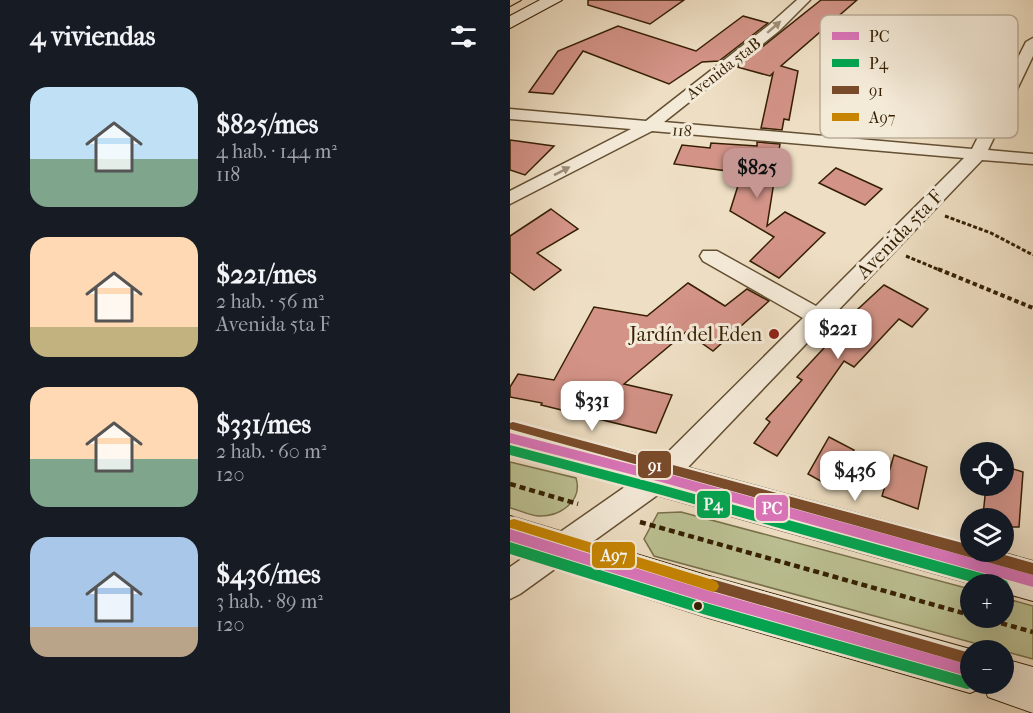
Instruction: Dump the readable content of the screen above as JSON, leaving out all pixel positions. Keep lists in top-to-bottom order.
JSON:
{
  "streets": {
    "street": ["Avenida 5taB", "118", "Avenida 5ta F"]
  },
  "crossings": [
    ["Avenida 5taB", "118"],
    ["118", "Avenida 5ta F"]
  ],
  "one_way": ["Avenida 5taB"],
  "places": ["Jardín del Eden"],
  "lines": [
    "transit line 91",
    "transit line PC",
    "transit line P4",
    "transit line A97"
  ],
  "legend": [
    "PC",
    "P4",
    "91",
    "A97"
  ],
  "page": {
    "heading": "4 viviendas",
    "list": [
      {
        "name": "$825/mes",
        "note": "4 hab. · 144 m² · 118"
      },
      {
        "name": "$221/mes",
        "note": "2 hab. · 56 m² · Avenida 5ta F"
      },
      {
        "name": "$331/mes",
        "note": "2 hab. · 60 m² · 120"
      },
      {
        "name": "$436/mes",
        "note": "3 hab. · 89 m² · 120"
      }
    ],
    "price": [
      "$825",
      "$221",
      "$331",
      "$436"
    ],
    "map_buttons": ["+", "−"]
  }
}
